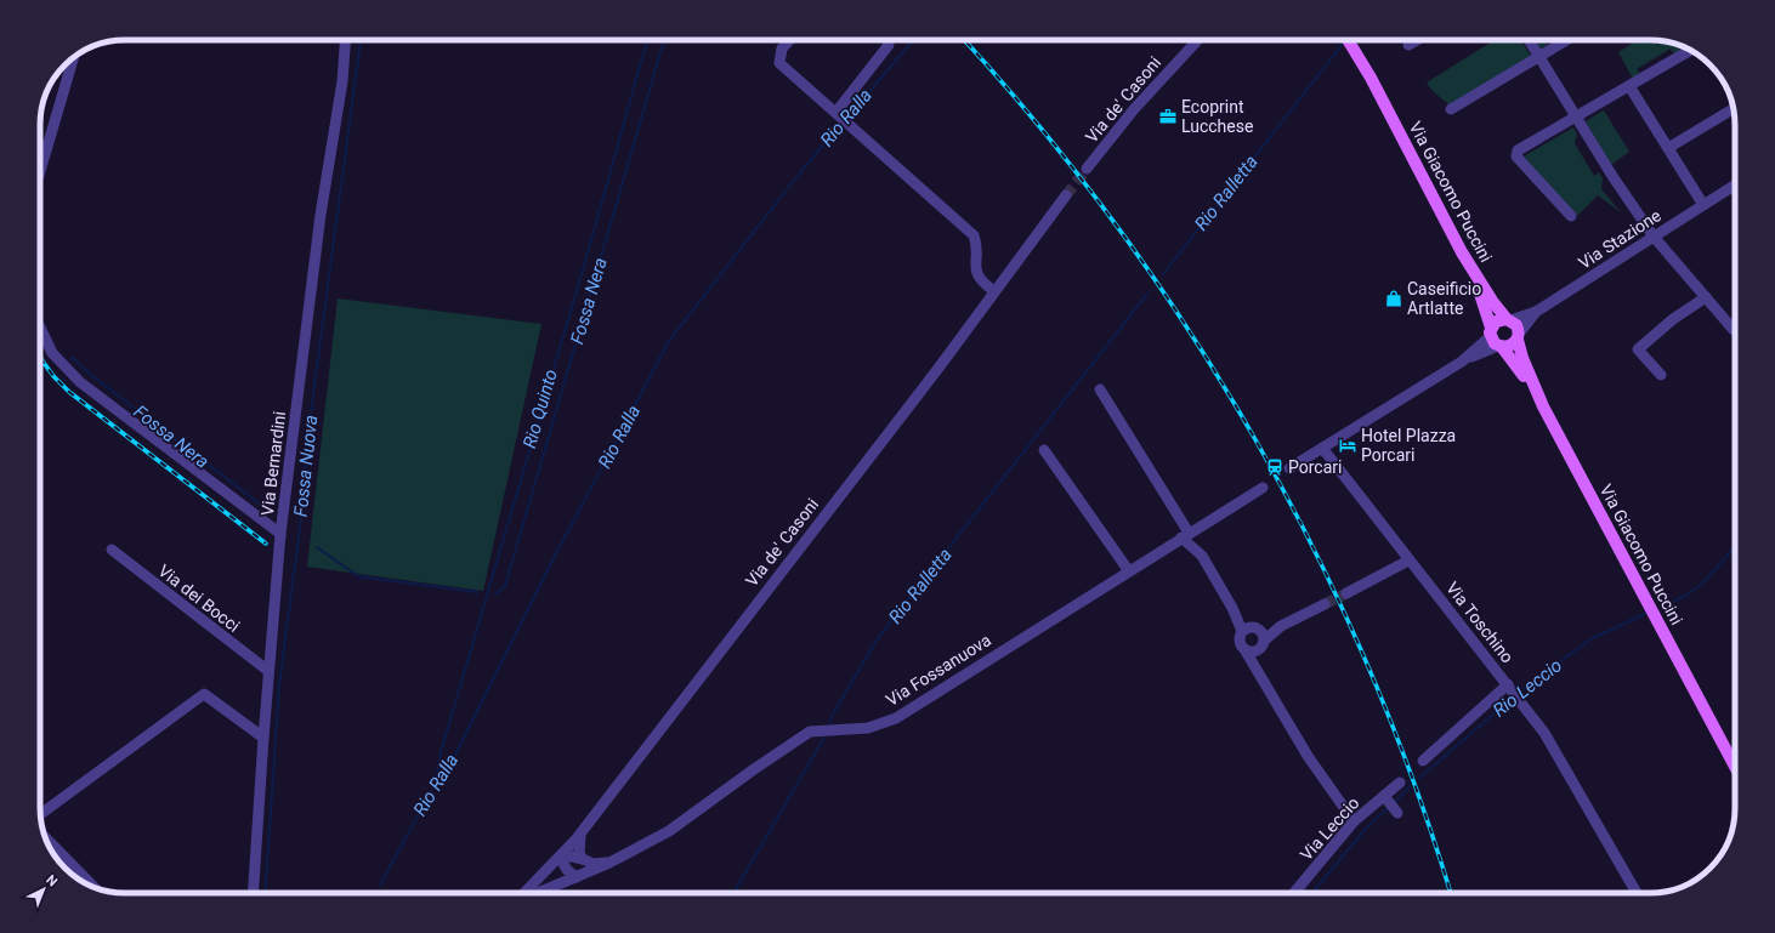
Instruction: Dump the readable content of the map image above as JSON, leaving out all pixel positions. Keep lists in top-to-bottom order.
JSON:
{
  "streets": {
    "main road": ["Via Giacomo Puccini"],
    "street": [
      "Via de' Casoni",
      "Via Stazione",
      "Via Bernardini",
      "Via dei Bocci",
      "Via Toschino",
      "Via Fossanuova",
      "Via Leccio"
    ]
  },
  "crossings": [
    ["Via Giacomo Puccini", "Via Stazione"],
    ["Via Bernardini", "Via dei Bocci"]
  ],
  "water": [
    "Rio Ralla",
    "Rio Ralletta",
    "Fossa Nera",
    "Rio Quinto",
    "Fossa Nuova",
    "Rio Leccio"
  ],
  "places": {
    "office": ["Ecoprint Lucchese"],
    "shop": ["Caseificio Artlatte"],
    "hotel": ["Hotel Plazza Porcari"],
    "station": ["Porcari"]
  },
  "north": "top right"
}
